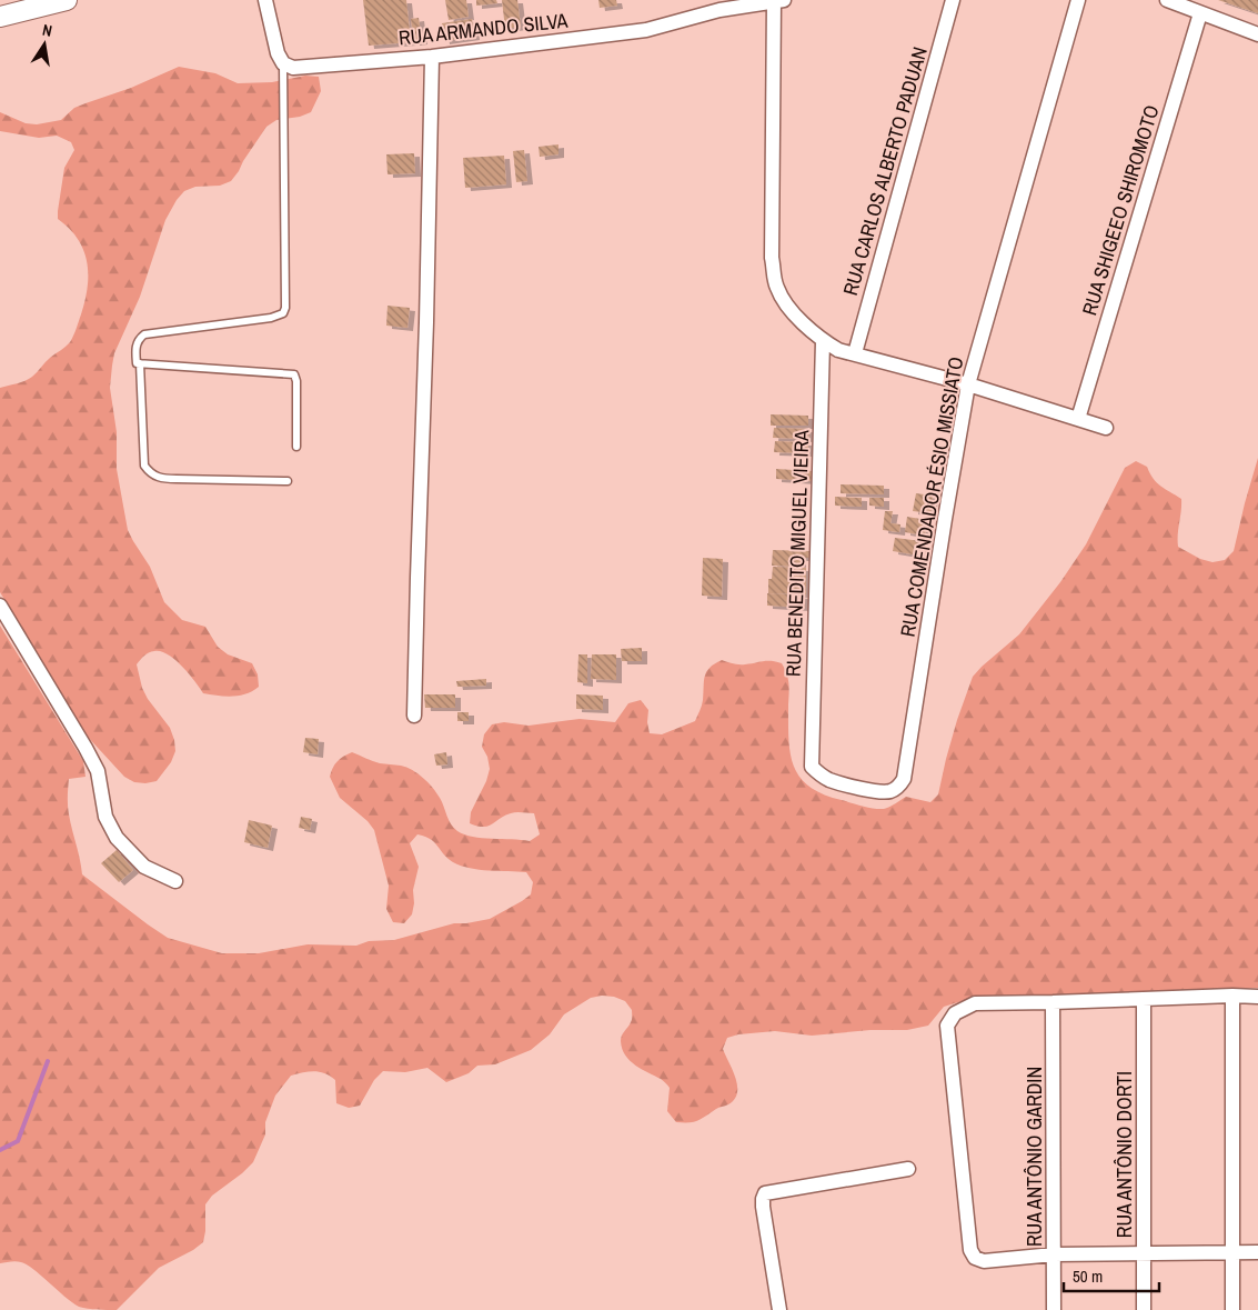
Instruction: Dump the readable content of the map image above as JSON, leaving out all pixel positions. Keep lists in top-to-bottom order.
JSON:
{
  "streets": {
    "street": [
      "RUA ARMANDO SILVA",
      "RUA CARLOS ALBERTO PADUAN",
      "RUA SHIGEEO SHIROMOTO",
      "RUA COMENDADOR ÉSIO MISSIATO",
      "RUA BENEDITO MIGUEL VIEIRA",
      "RUA ANTÔNIO DORTI",
      "RUA ANTÔNIO GARDIN"
    ]
  },
  "crossings": [
    ["RUA COMENDADOR ÉSIO MISSIATO", "RUA BENEDITO MIGUEL VIEIRA"]
  ],
  "scale_bar": "50 m",
  "north": "top"
}
